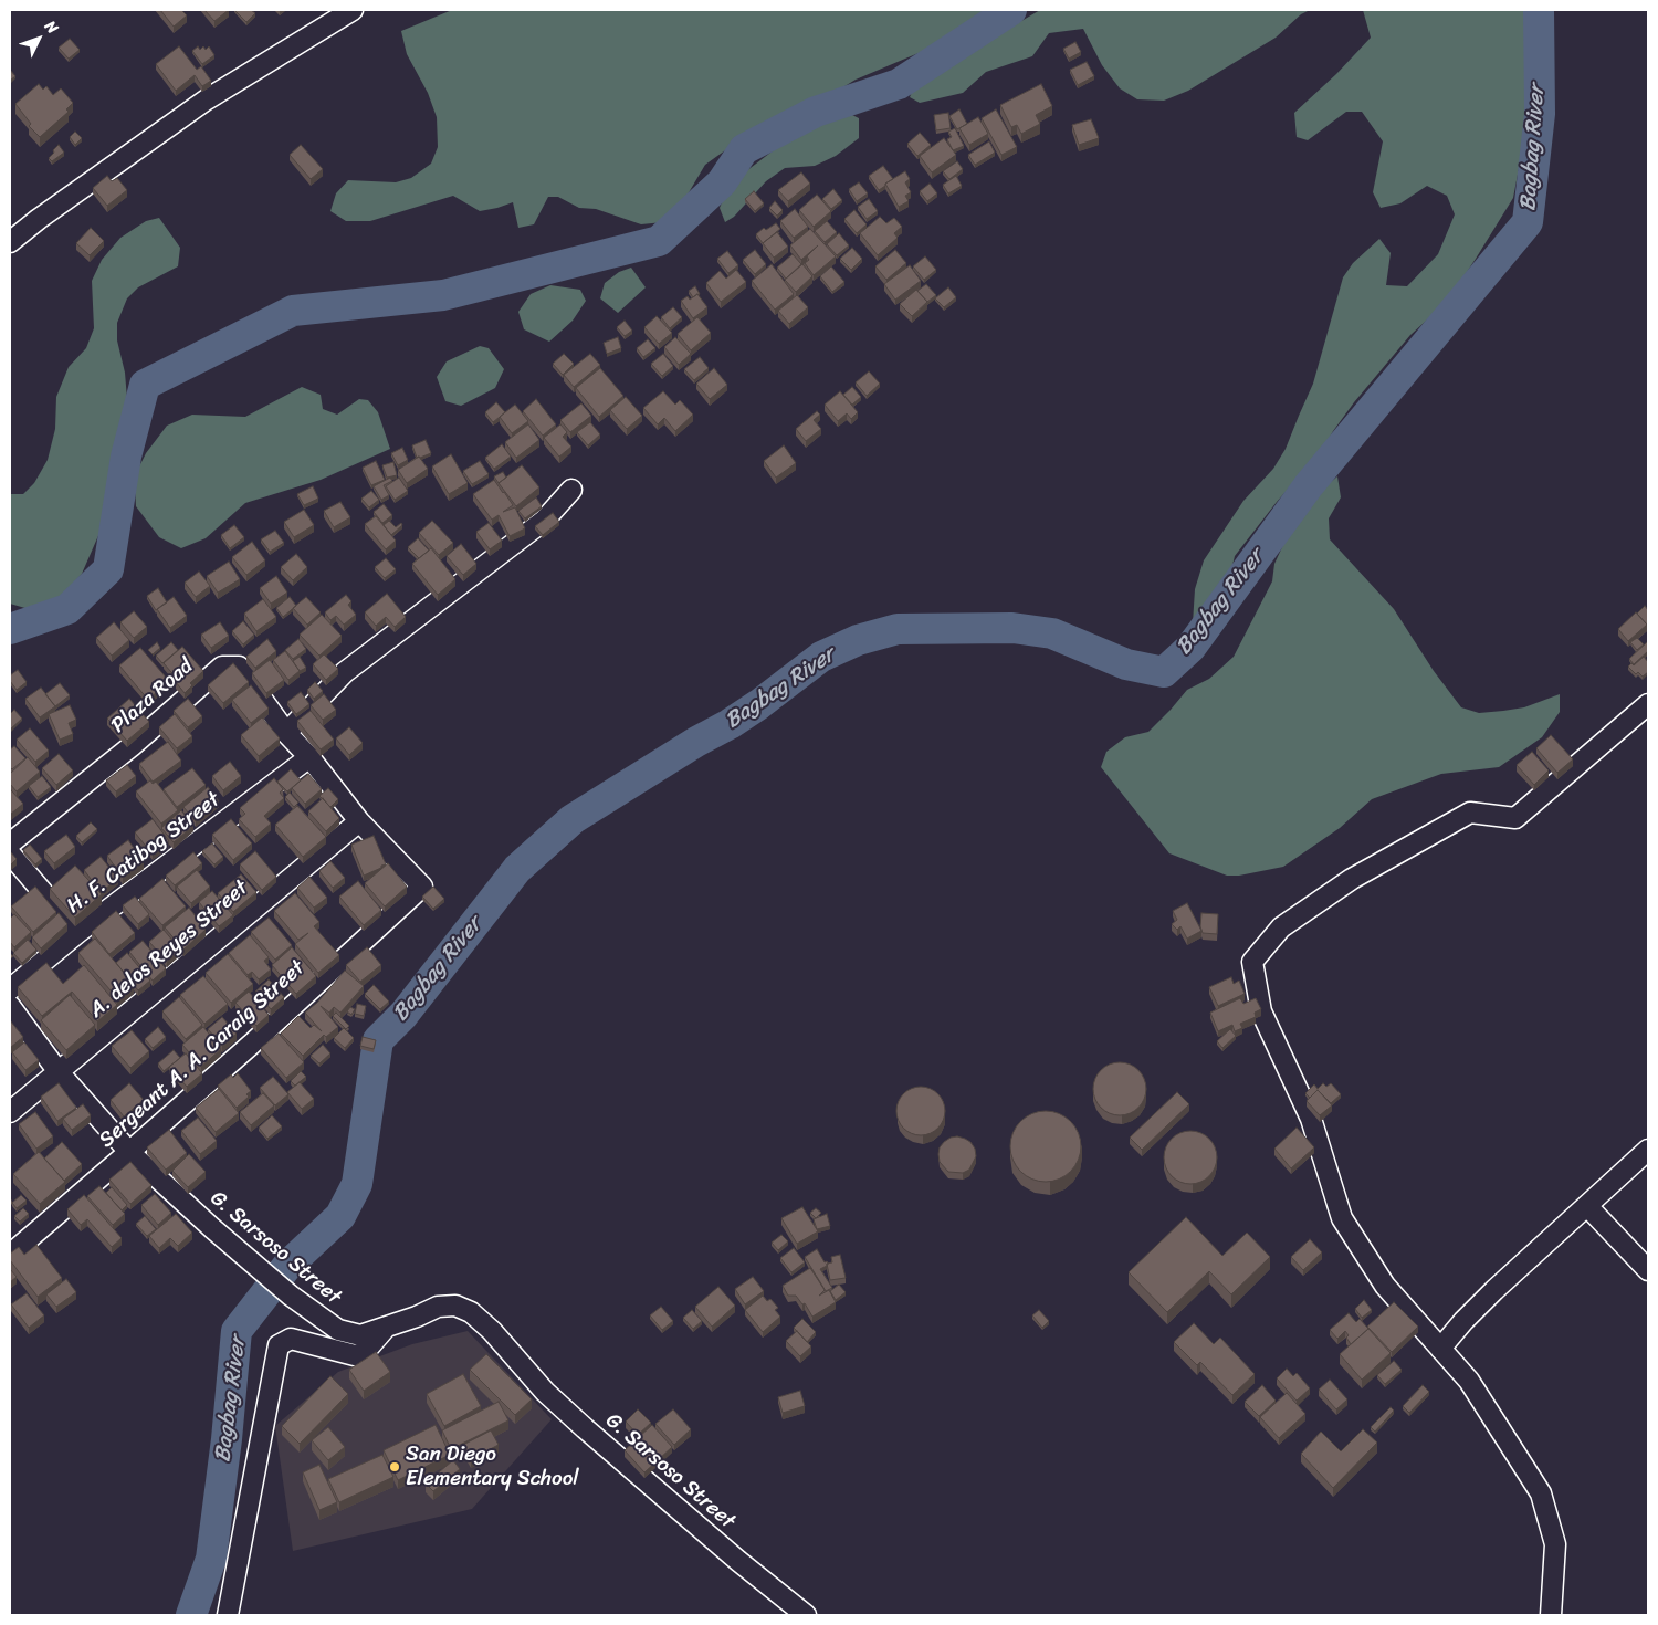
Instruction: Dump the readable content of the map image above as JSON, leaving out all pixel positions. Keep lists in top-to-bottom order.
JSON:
{
  "streets": {
    "street": [
      "Plaza Road",
      "H. F. Catibog Street",
      "A. delos Reyes Street",
      "Sergeant A. A. Caraig Street",
      "G. Sarsoso Street"
    ]
  },
  "crossings": [
    ["Plaza Road", "H. F. Catibog Street"],
    ["Plaza Road", "A. delos Reyes Street"],
    ["Plaza Road", "Sergeant A. A. Caraig Street"],
    ["A. delos Reyes Street", "G. Sarsoso Street"],
    ["Sergeant A. A. Caraig Street", "G. Sarsoso Street"]
  ],
  "water": ["Bagbag River"],
  "places": ["San Diego Elementary School"],
  "north": "top right"
}
